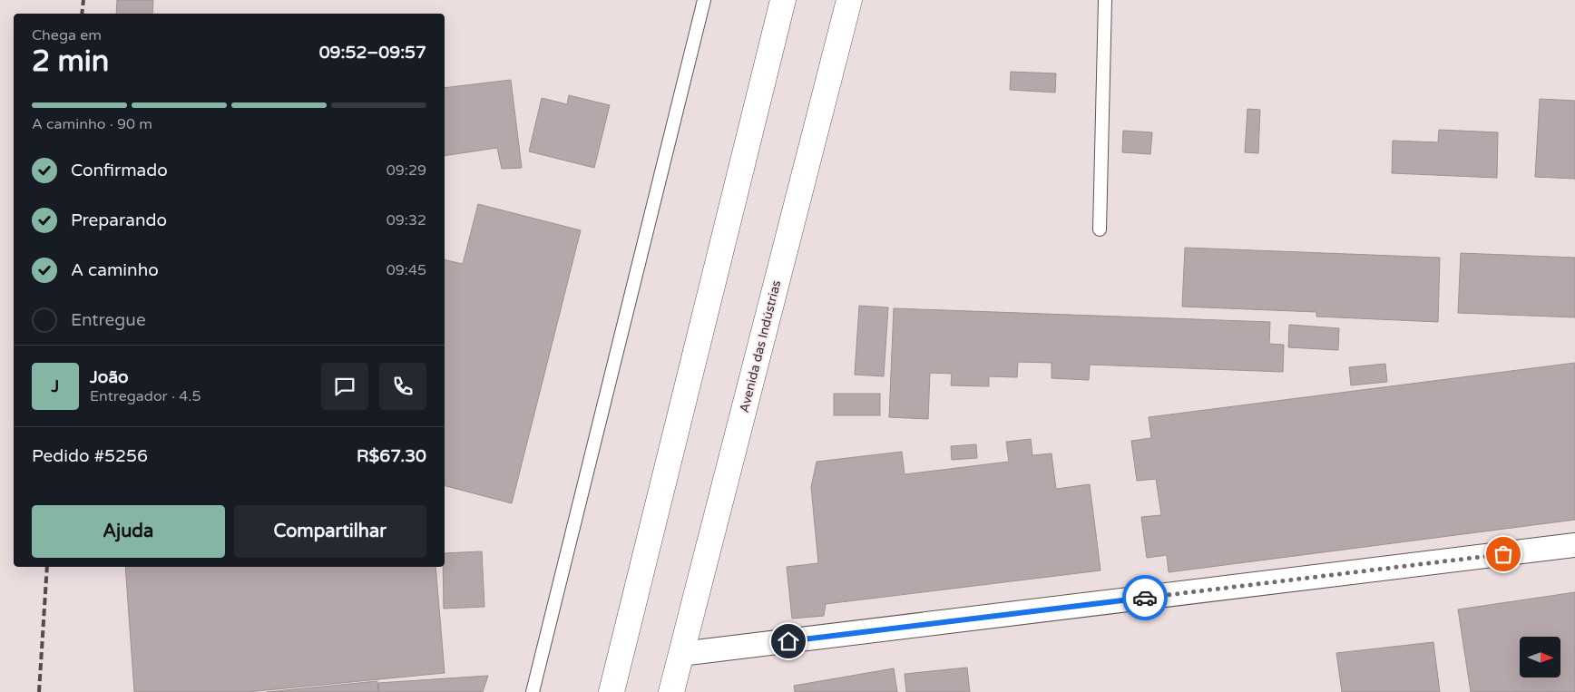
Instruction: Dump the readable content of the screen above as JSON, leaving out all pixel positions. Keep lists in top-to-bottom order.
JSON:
{
  "streets": {
    "street": ["Avenida das Indústrias"]
  },
  "north": "right",
  "page": {
    "heading": ["2 min", "Chega em", "09:52–09:57"],
    "panel": [
      "João",
      "Entregador · 4.5",
      "Pedido #5256",
      "R$67.30"
    ],
    "bar": "A caminho · 90 m",
    "list": [
      ["Confirmado", "09:29"],
      ["Preparando", "09:32"],
      ["A caminho", "09:45"],
      "Entregue"
    ],
    "round": "J",
    "buttons": ["Ajuda", "Compartilhar"]
  }
}
